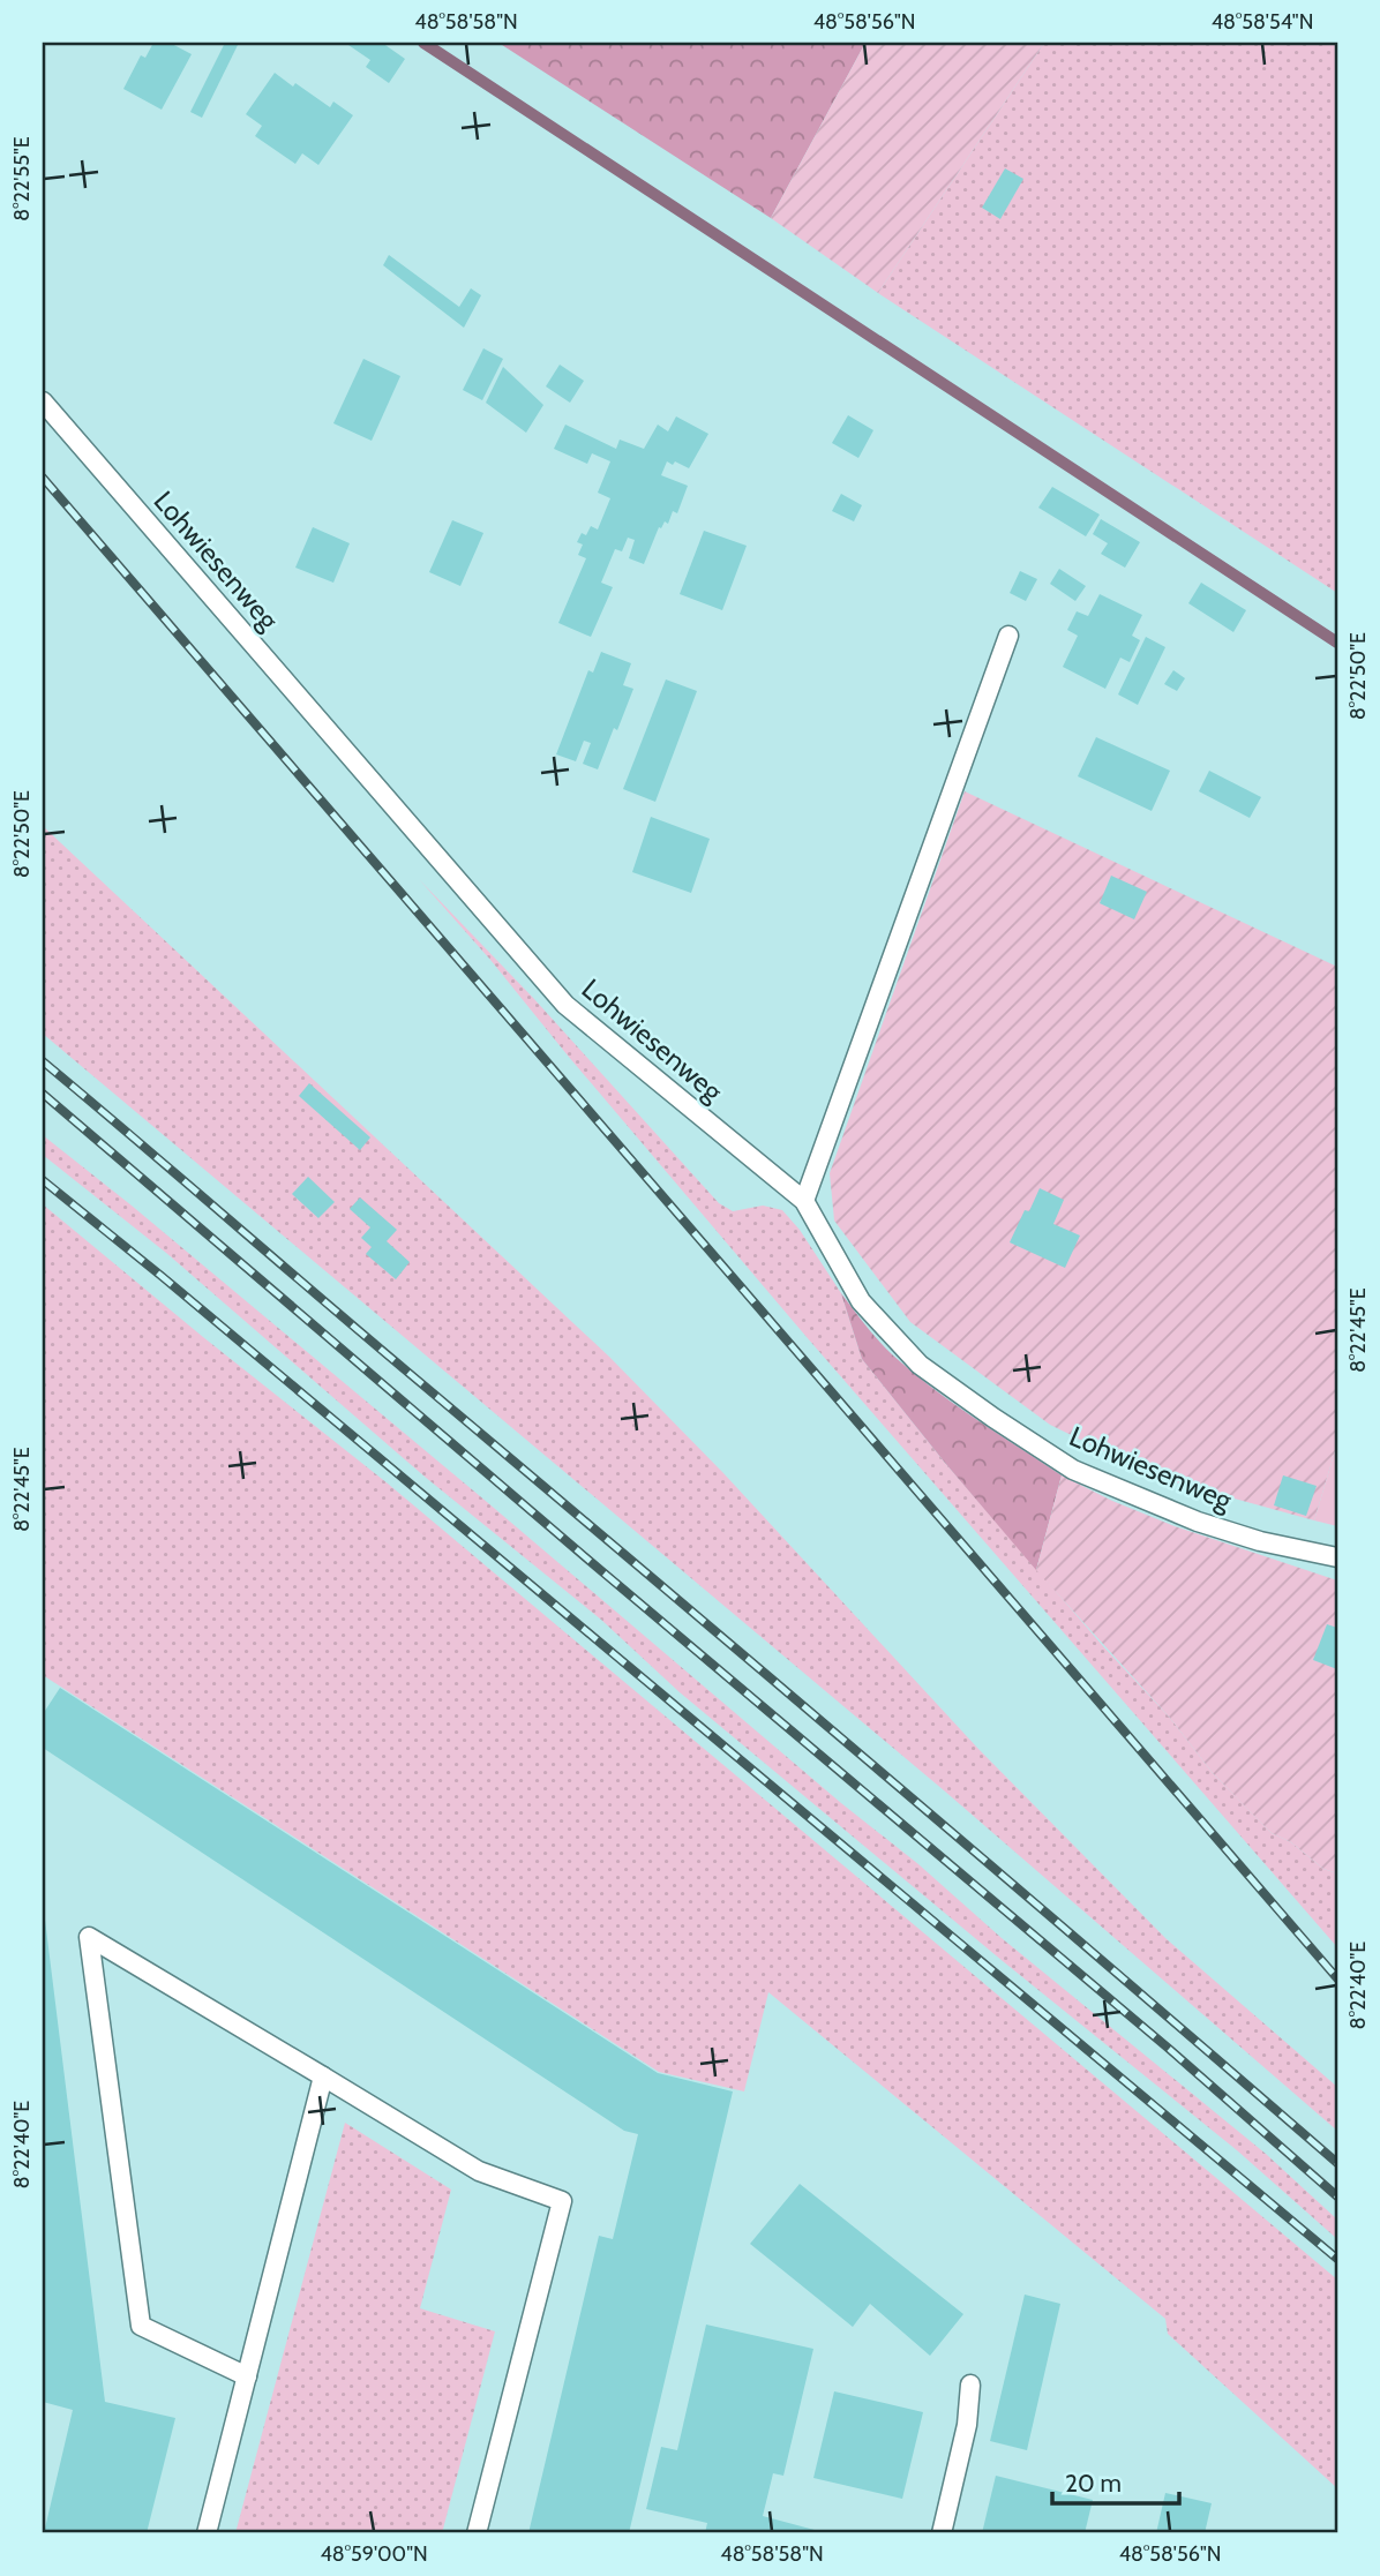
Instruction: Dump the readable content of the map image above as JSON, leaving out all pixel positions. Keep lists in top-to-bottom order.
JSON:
{
  "streets": {
    "lane": ["Lohwiesenweg"]
  },
  "scale_bar": "20 m",
  "coordinates": [
    "48°58'58\"N",
    "48°58'56\"N",
    "48°58'54\"N",
    "8°22'55\"E",
    "8°22'50\"E",
    "8°22'45\"E",
    "8°22'40\"E",
    "48°59'00\"N"
  ]
}
